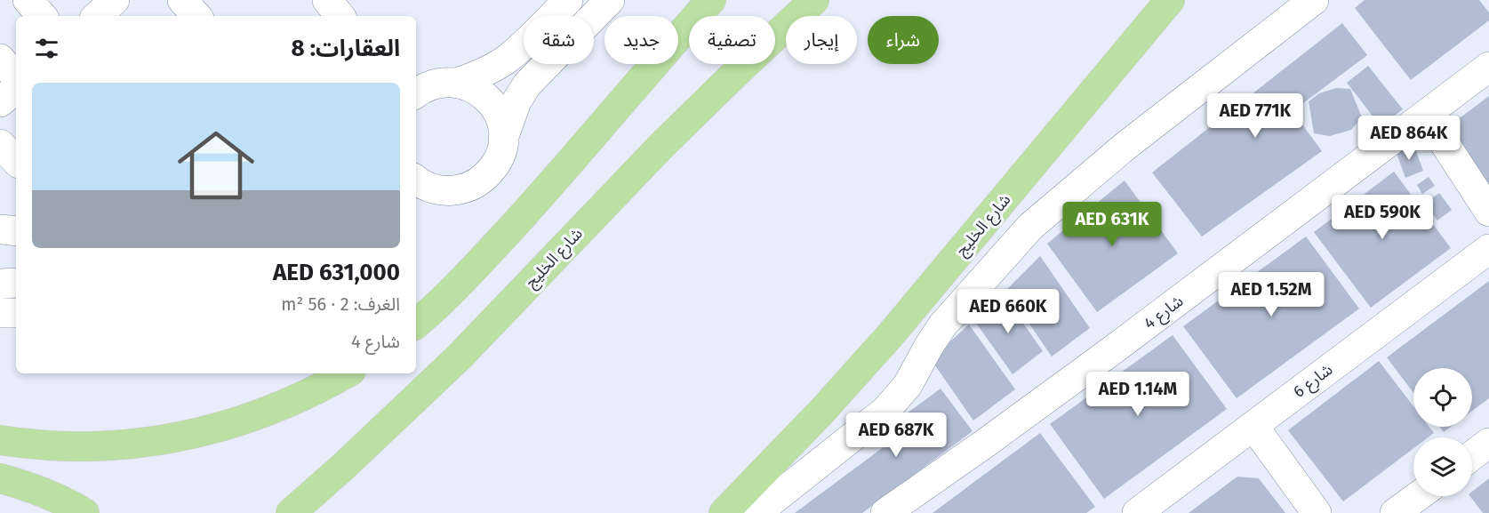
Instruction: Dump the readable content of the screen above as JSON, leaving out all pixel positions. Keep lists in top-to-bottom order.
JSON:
{
  "streets": {
    "main road": ["شارع الخليج"],
    "street": ["شارع 4", "شارع 6"]
  },
  "page": {
    "chip": [
      "شراء",
      "إيجار",
      "تصفية",
      "جديد",
      "شقة"
    ],
    "heading": "العقارات: 8",
    "list": [
      {
        "name": "AED 631,000",
        "note": "الغرف: 2 · 56 m² · شارع 4"
      }
    ],
    "price": [
      "AED 771K",
      "AED 864K",
      "AED 590K",
      "AED 631K",
      "AED 1.52M",
      "AED 660K",
      "AED 1.14M",
      "AED 687K"
    ]
  }
}
